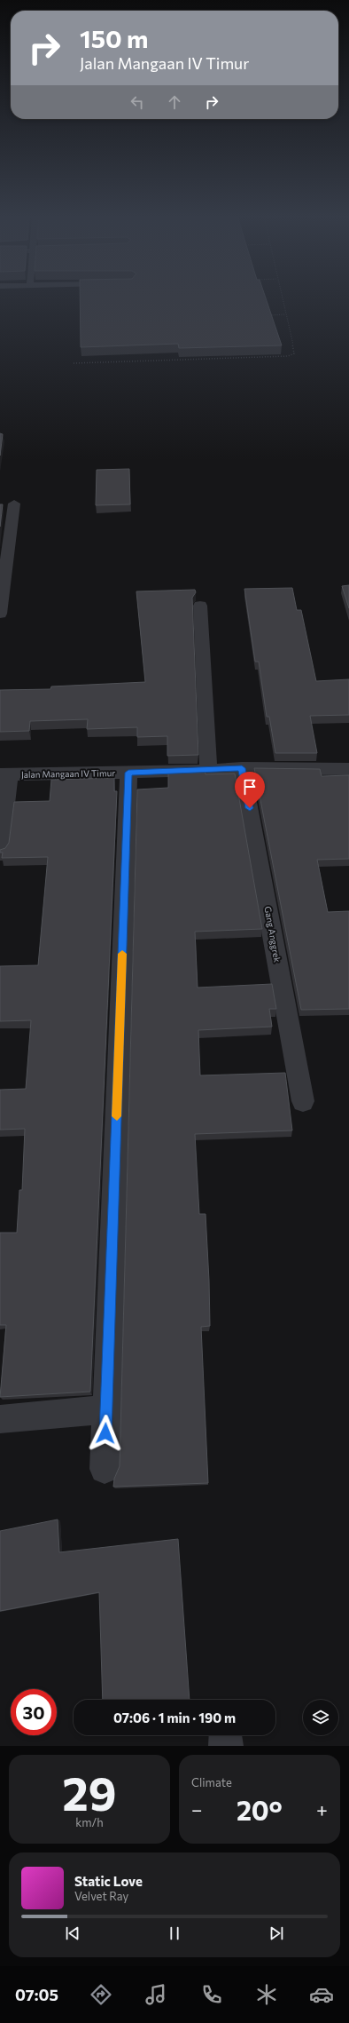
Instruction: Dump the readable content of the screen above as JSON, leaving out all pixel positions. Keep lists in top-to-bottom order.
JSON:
{
  "streets": {
    "street": ["Jalan Mangaan IV Timur", "Gang Anggrek"]
  },
  "crossings": [
    ["Jalan Mangaan IV Timur", "Gang Anggrek"]
  ],
  "page": {
    "turn": ["150 m", "Jalan Mangaan IV Timur"],
    "limit": "30",
    "trip": "07:06 · 1 min · 190 m",
    "tile": [
      ["29", "km/h"],
      "Climate"
    ],
    "heat": ["−", "20°", "+"],
    "song": ["Static Love", "Velvet Ray"],
    "tabs": "07:05"
  }
}
